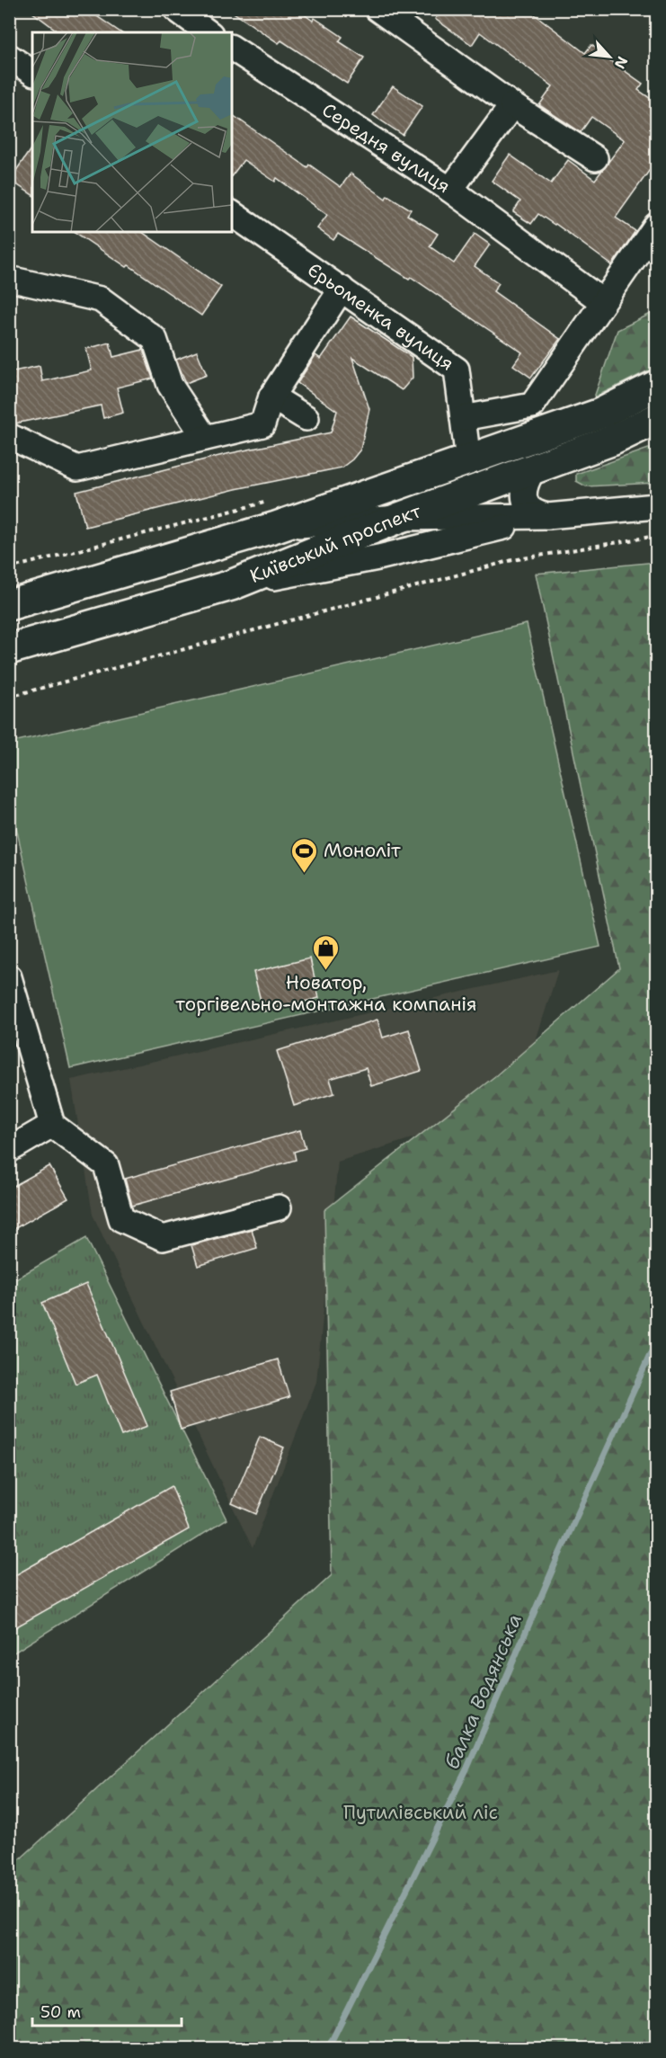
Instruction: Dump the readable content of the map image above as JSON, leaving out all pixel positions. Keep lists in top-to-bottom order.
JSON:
{
  "streets": {
    "main road": ["Київський проспект"],
    "street": ["Середня вулиця", "Єрьоменка вулиця"]
  },
  "crossings": [
    ["Єрьоменка вулиця", "Київський проспект"]
  ],
  "water": ["балка Водянська"],
  "parks": ["Путилівський ліс"],
  "places": {
    "sports": ["Моноліт"],
    "shop": ["Новатор, торгівельно-монтажна компанія"]
  },
  "scale_bar": "50 m",
  "north": "bottom right"
}
